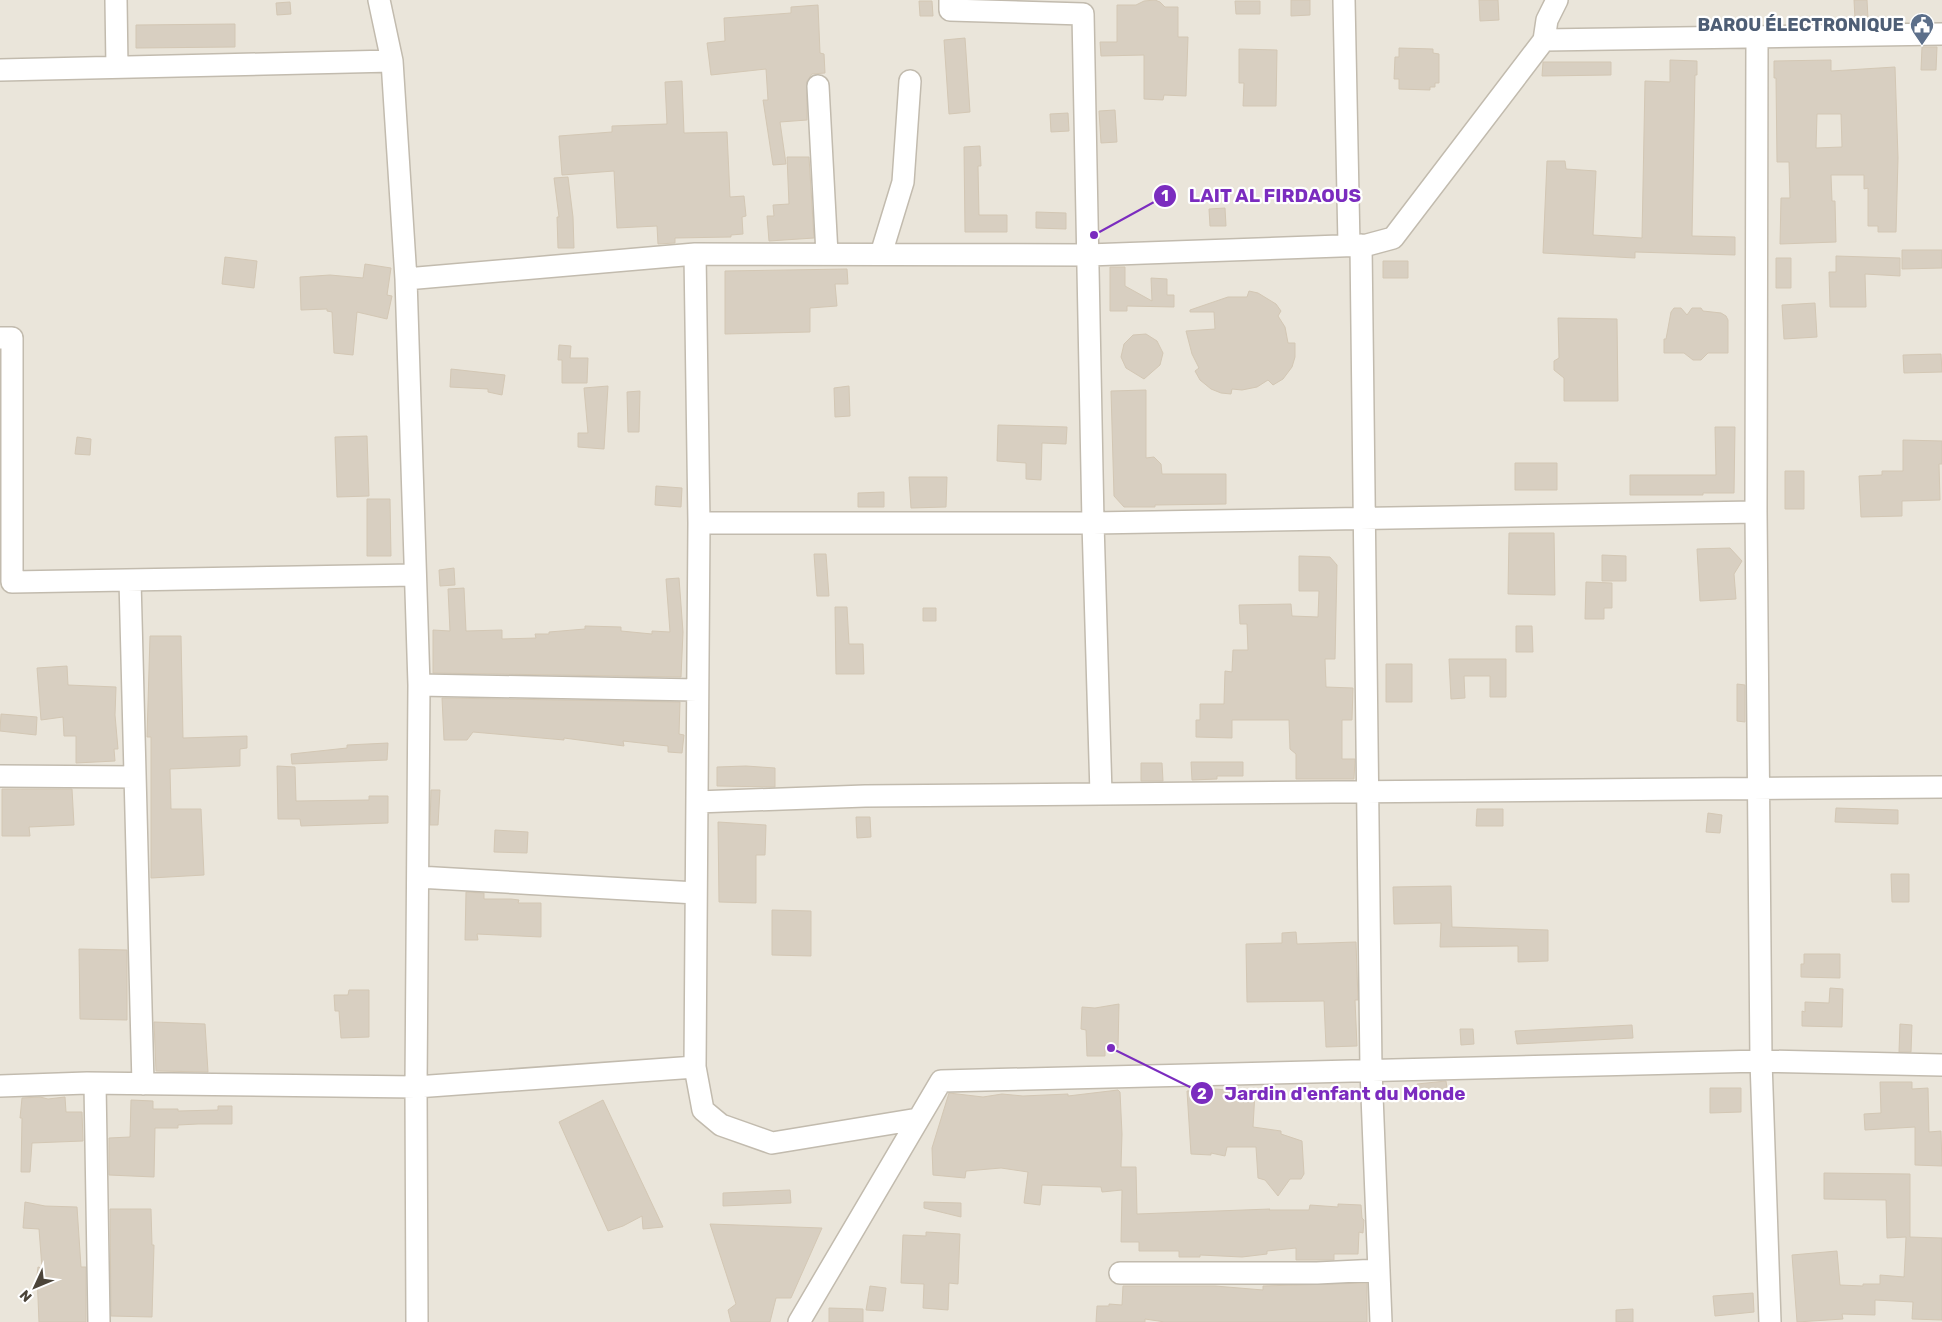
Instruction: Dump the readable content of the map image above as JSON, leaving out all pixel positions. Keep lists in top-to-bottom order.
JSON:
{
  "places": {
    "public building": ["BAROU ÉLECTRONIQUE"],
    "other": ["LAIT AL FIRDAOUS", "Jardin d'enfant du Monde"]
  },
  "north": "bottom left"
}
